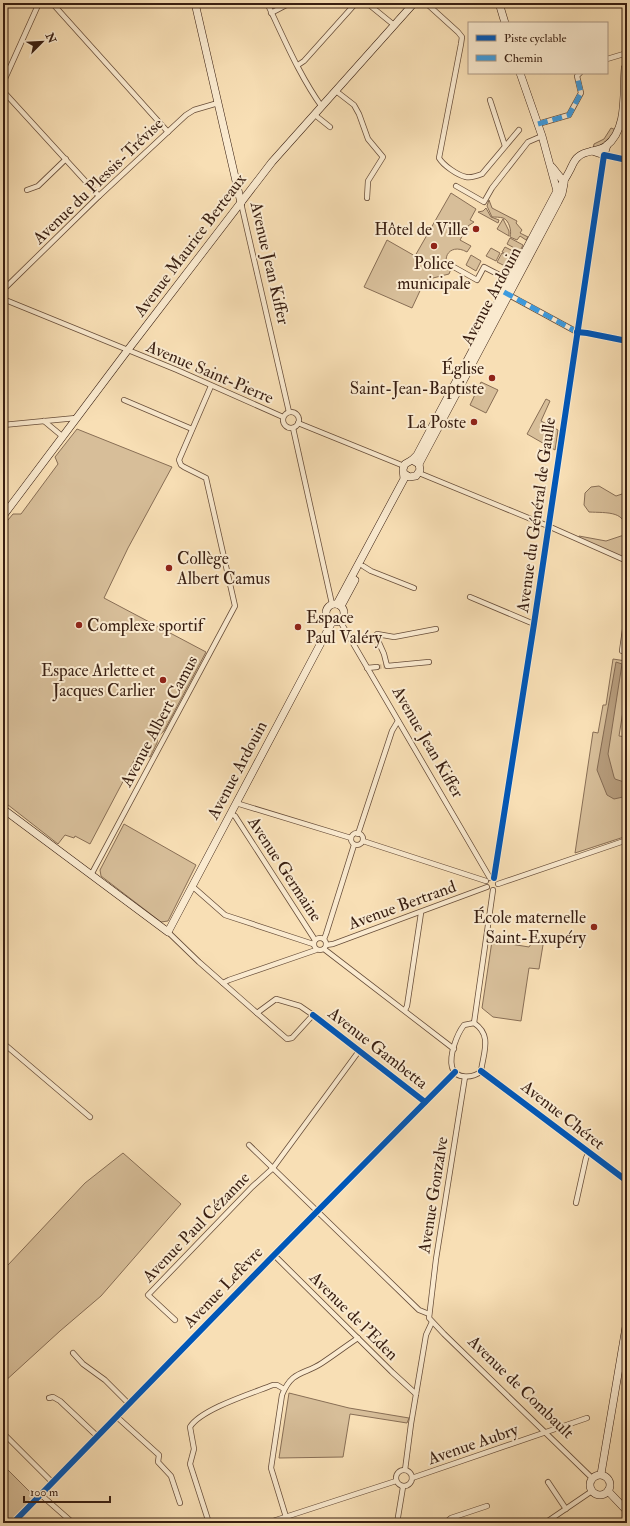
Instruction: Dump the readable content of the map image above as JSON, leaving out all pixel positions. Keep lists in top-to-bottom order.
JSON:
{
  "streets": {
    "street": [
      "Avenue du Plessis-Trévise",
      "Avenue Maurice Berteaux",
      "Avenue Jean Kiffer",
      "Avenue Ardouin",
      "Avenue Saint-Pierre",
      "Avenue du Général de Gaulle",
      "Avenue Albert Camus",
      "Avenue Germaine",
      "Avenue Bertrand",
      "Avenue Gambetta",
      "Avenue Chéret",
      "Avenue Gonzalve",
      "Avenue Paul Cézanne",
      "Avenue Lefèvre",
      "Avenue de l'Eden",
      "Avenue de Combault",
      "Avenue Aubry"
    ]
  },
  "crossings": [
    ["Avenue du Plessis-Trévise", "Avenue Jean Kiffer"],
    ["Avenue Maurice Berteaux", "Avenue Jean Kiffer"],
    ["Avenue Maurice Berteaux", "Avenue Saint-Pierre"],
    ["Avenue Jean Kiffer", "Avenue Ardouin"],
    ["Avenue Jean Kiffer", "Avenue Saint-Pierre"],
    ["Avenue Jean Kiffer", "Avenue du Général de Gaulle"],
    ["Avenue Jean Kiffer", "Avenue Bertrand"],
    ["Avenue Ardouin", "Avenue Germaine"],
    ["Avenue Saint-Pierre", "Avenue Albert Camus"],
    ["Avenue du Général de Gaulle", "Avenue Bertrand"],
    ["Avenue Germaine", "Avenue Bertrand"],
    ["Avenue Gambetta", "Avenue Lefèvre"],
    ["Avenue Chéret", "Avenue Gonzalve"],
    ["Avenue Chéret", "Avenue Lefèvre"],
    ["Avenue Gonzalve", "Avenue Lefèvre"],
    ["Avenue Gonzalve", "Avenue de l'Eden"],
    ["Avenue Gonzalve", "Avenue de Combault"],
    ["Avenue Gonzalve", "Avenue Aubry"],
    ["Avenue Paul Cézanne", "Avenue de Combault"],
    ["Avenue Lefèvre", "Avenue de l'Eden"],
    ["Avenue Lefèvre", "Avenue de Combault"],
    ["Avenue de Combault", "Avenue Aubry"]
  ],
  "places": [
    "Hôtel de Ville",
    "Police municipale",
    "Église Saint-Jean-Baptiste",
    "La Poste",
    "Collège Albert Camus",
    "Complexe sportif",
    "Espace Paul Valéry",
    "Espace Arlette et Jacques Carlier",
    "École maternelle Saint-Exupéry"
  ],
  "legend": ["Piste cyclable", "Chemin"],
  "scale_bar": "100 m",
  "north": "top right"
}
